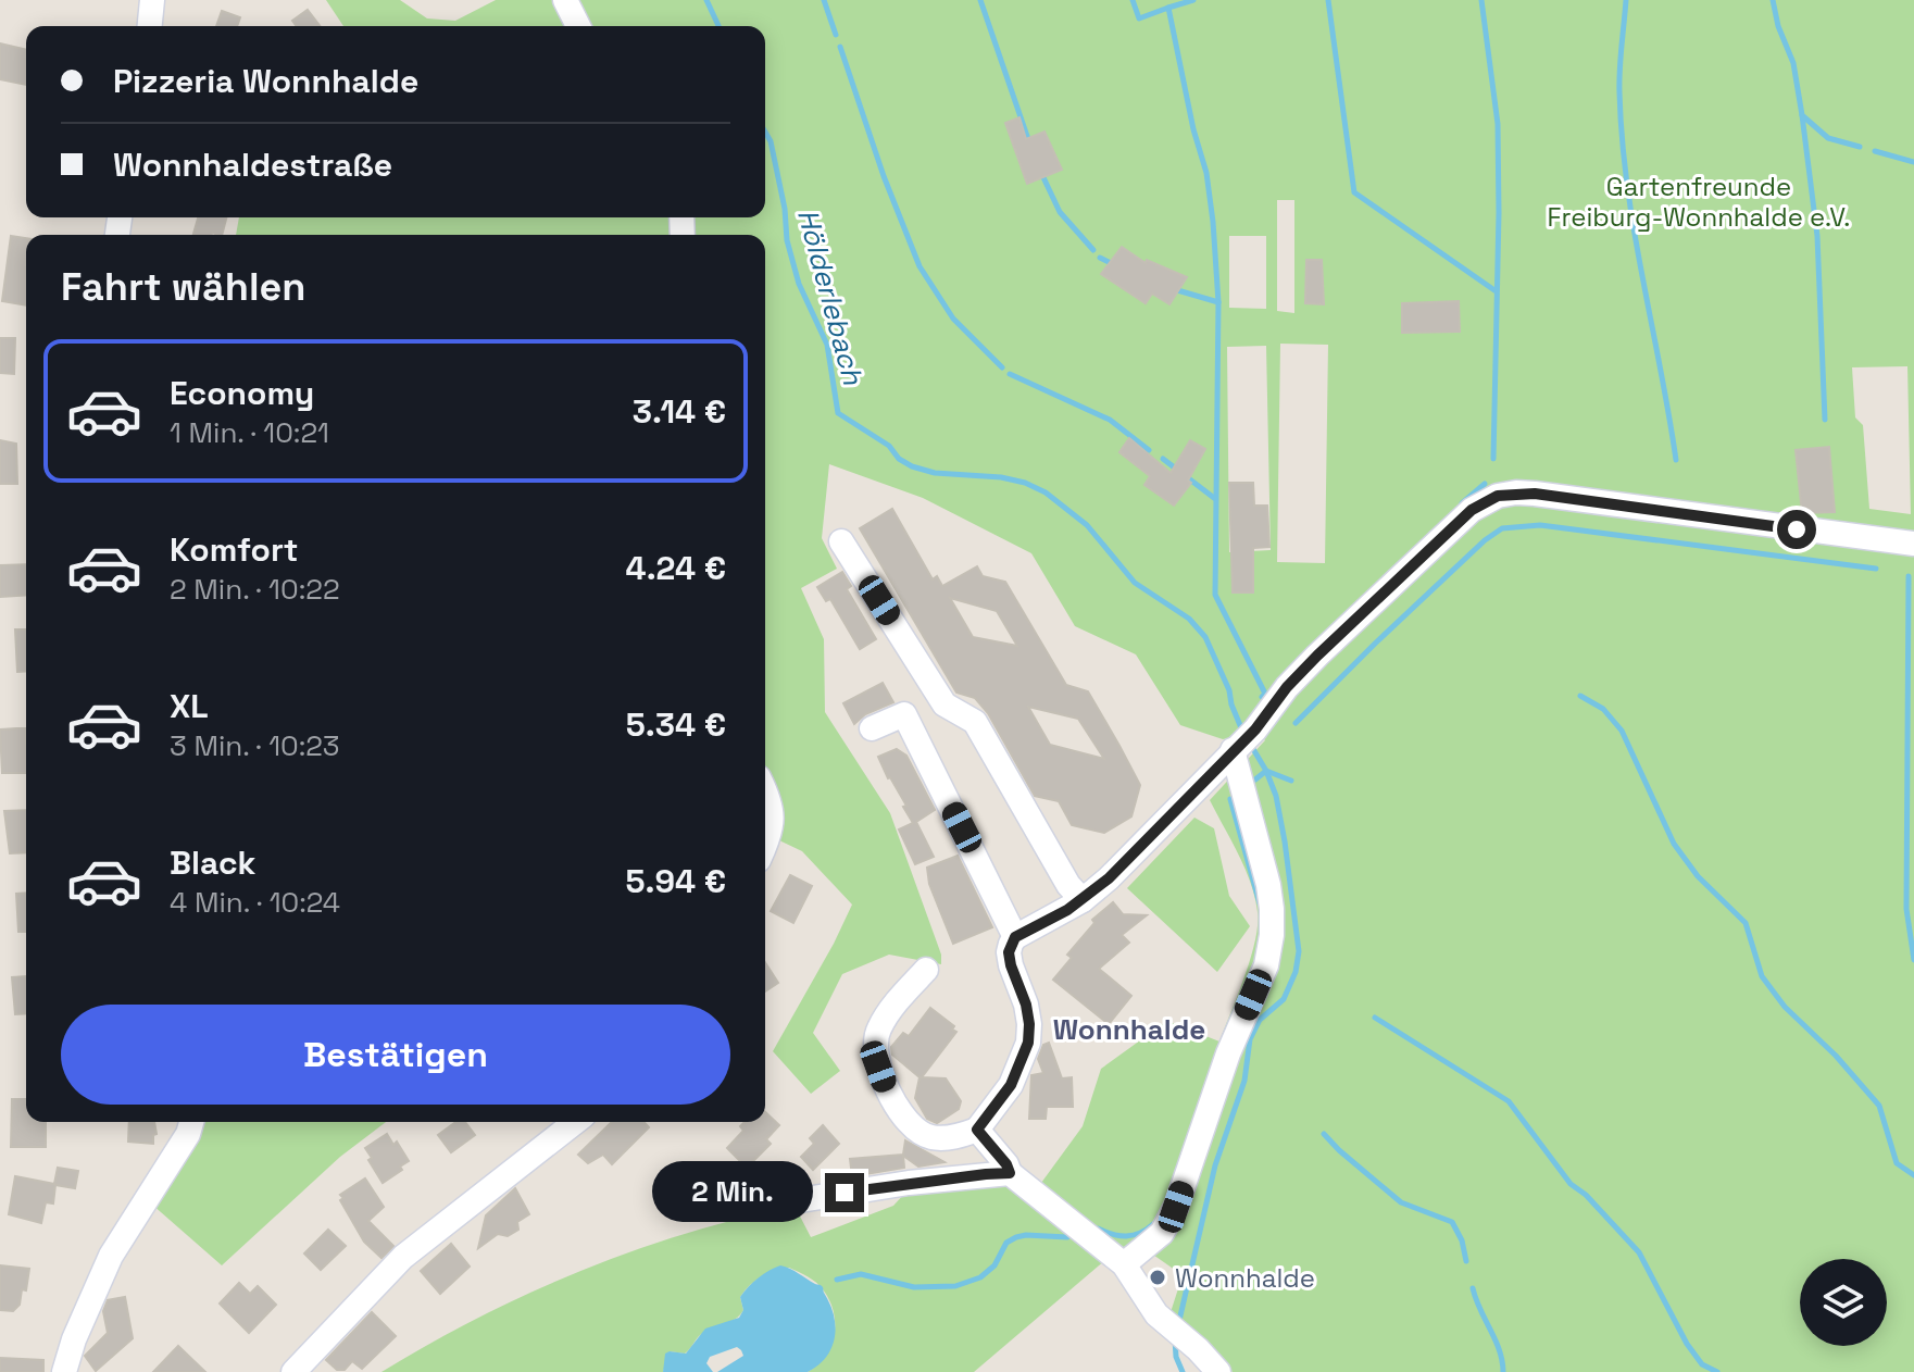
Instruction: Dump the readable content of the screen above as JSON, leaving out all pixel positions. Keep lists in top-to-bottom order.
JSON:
{
  "districts": ["Wonnhalde"],
  "water": ["Hölderlebach"],
  "parks": ["Gartenfreunde Freiburg-Wonnhalde e.V."],
  "places": ["Wonnhalde"],
  "page": {
    "banner": ["Pizzeria Wonnhalde", "Wonnhaldestraße"],
    "heading": "Fahrt wählen",
    "list": [
      {
        "name": "Economy",
        "note": "1 Min. · 10:21",
        "value": "3.14 €"
      },
      {
        "name": "Komfort",
        "note": "2 Min. · 10:22",
        "value": "4.24 €"
      },
      {
        "name": "XL",
        "note": "3 Min. · 10:23",
        "value": "5.34 €"
      },
      {
        "name": "Black",
        "note": "4 Min. · 10:24",
        "value": "5.94 €"
      }
    ],
    "buttons": "Bestätigen",
    "bubble": "2 Min."
  }
}
